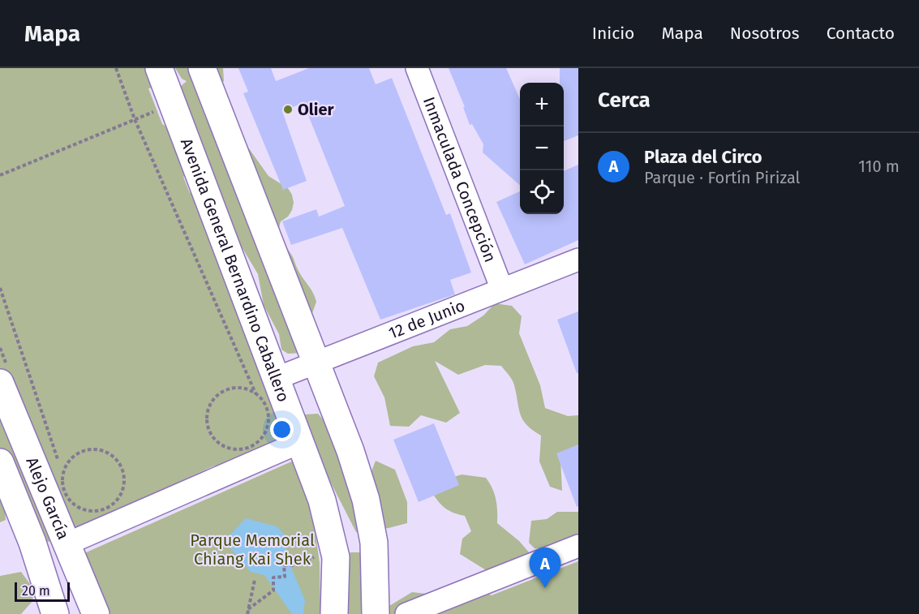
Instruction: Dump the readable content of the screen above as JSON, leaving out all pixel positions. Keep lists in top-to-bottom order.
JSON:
{
  "streets": {
    "main road": ["Avenida General Bernardino Caballero", "Alejo García"],
    "street": ["Inmaculada Concepción", "12 de Junio"]
  },
  "crossings": [
    ["Inmaculada Concepción", "12 de Junio"],
    ["Avenida General Bernardino Caballero", "12 de Junio"]
  ],
  "parks": ["Parque Memorial Chiang Kai Shek"],
  "places": ["Olier"],
  "scale_bar": "20 m",
  "page": {
    "header": "Mapa",
    "nav": [
      "Inicio",
      "Mapa",
      "Nosotros",
      "Contacto"
    ],
    "heading": "Cerca",
    "map_buttons": ["+", "−"],
    "list": [
      {
        "mark": "A",
        "name": "Plaza del Circo",
        "note": "Parque · Fortín Pirizal",
        "value": "110 m"
      }
    ],
    "pins": "A",
    "scale": "20 m"
  }
}
